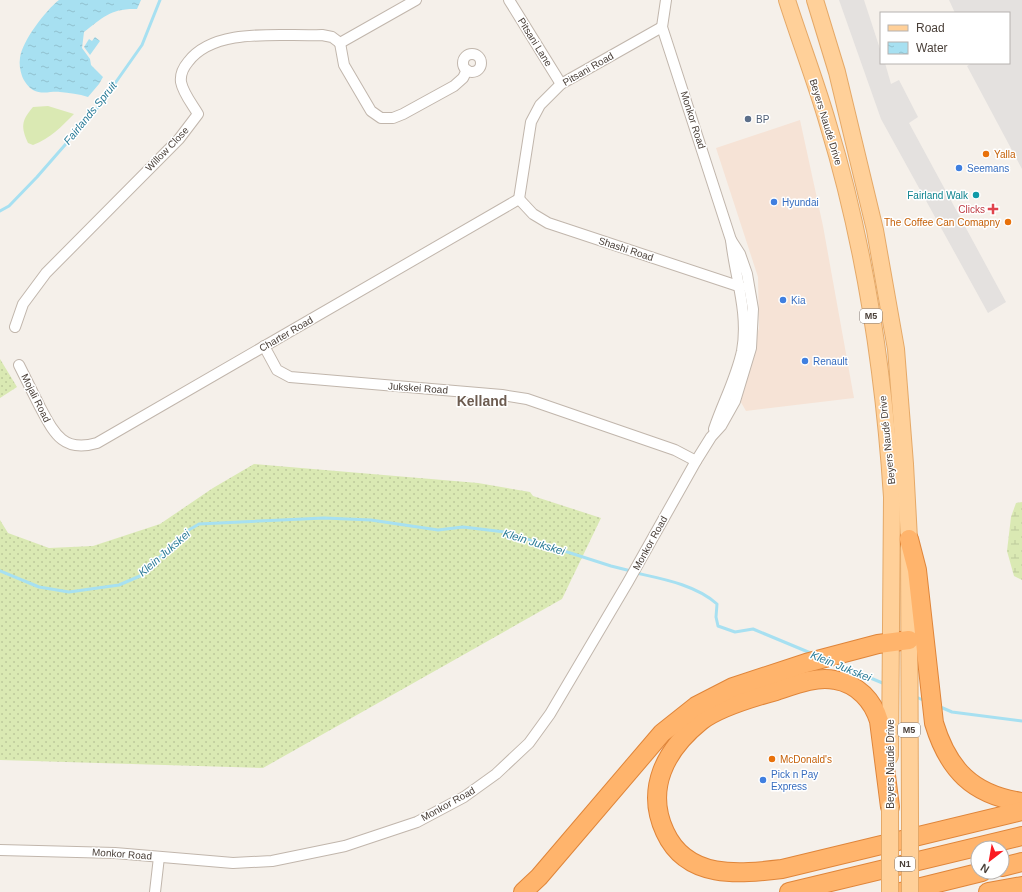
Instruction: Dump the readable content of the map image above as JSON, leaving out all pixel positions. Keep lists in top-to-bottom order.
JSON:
{
  "streets": {
    "highway": ["N1"],
    "main road": ["Beyers Naudé Drive", "M5"],
    "street": [
      "Pitsani Lane",
      "Pitsani Road",
      "Monkor Road",
      "Willow Close",
      "Shashi Road",
      "Charter Road",
      "Jukskei Road",
      "Mojali Road"
    ]
  },
  "crossings": [
    ["Pitsani Lane", "Pitsani Road"],
    ["Pitsani Road", "Monkor Road"],
    ["Pitsani Road", "Shashi Road"],
    ["Pitsani Road", "Charter Road"],
    ["Monkor Road", "Shashi Road"],
    ["Monkor Road", "Jukskei Road"],
    ["Shashi Road", "Charter Road"],
    ["Charter Road", "Jukskei Road"],
    ["Charter Road", "Mojali Road"]
  ],
  "districts": ["Kelland"],
  "water": ["Fairlands Spruit", "Klein Jukskei"],
  "places": {
    "other": [
      "BP",
      "Yalla",
      "Seemans",
      "Fairland Walk",
      "Hyundai",
      "The Coffee Can Comapny",
      "Kia",
      "Renault",
      "McDonald's",
      "Pick n Pay Express"
    ],
    "health": ["Clicks"]
  },
  "legend": ["Road", "Water"],
  "north": "bottom left"
}
